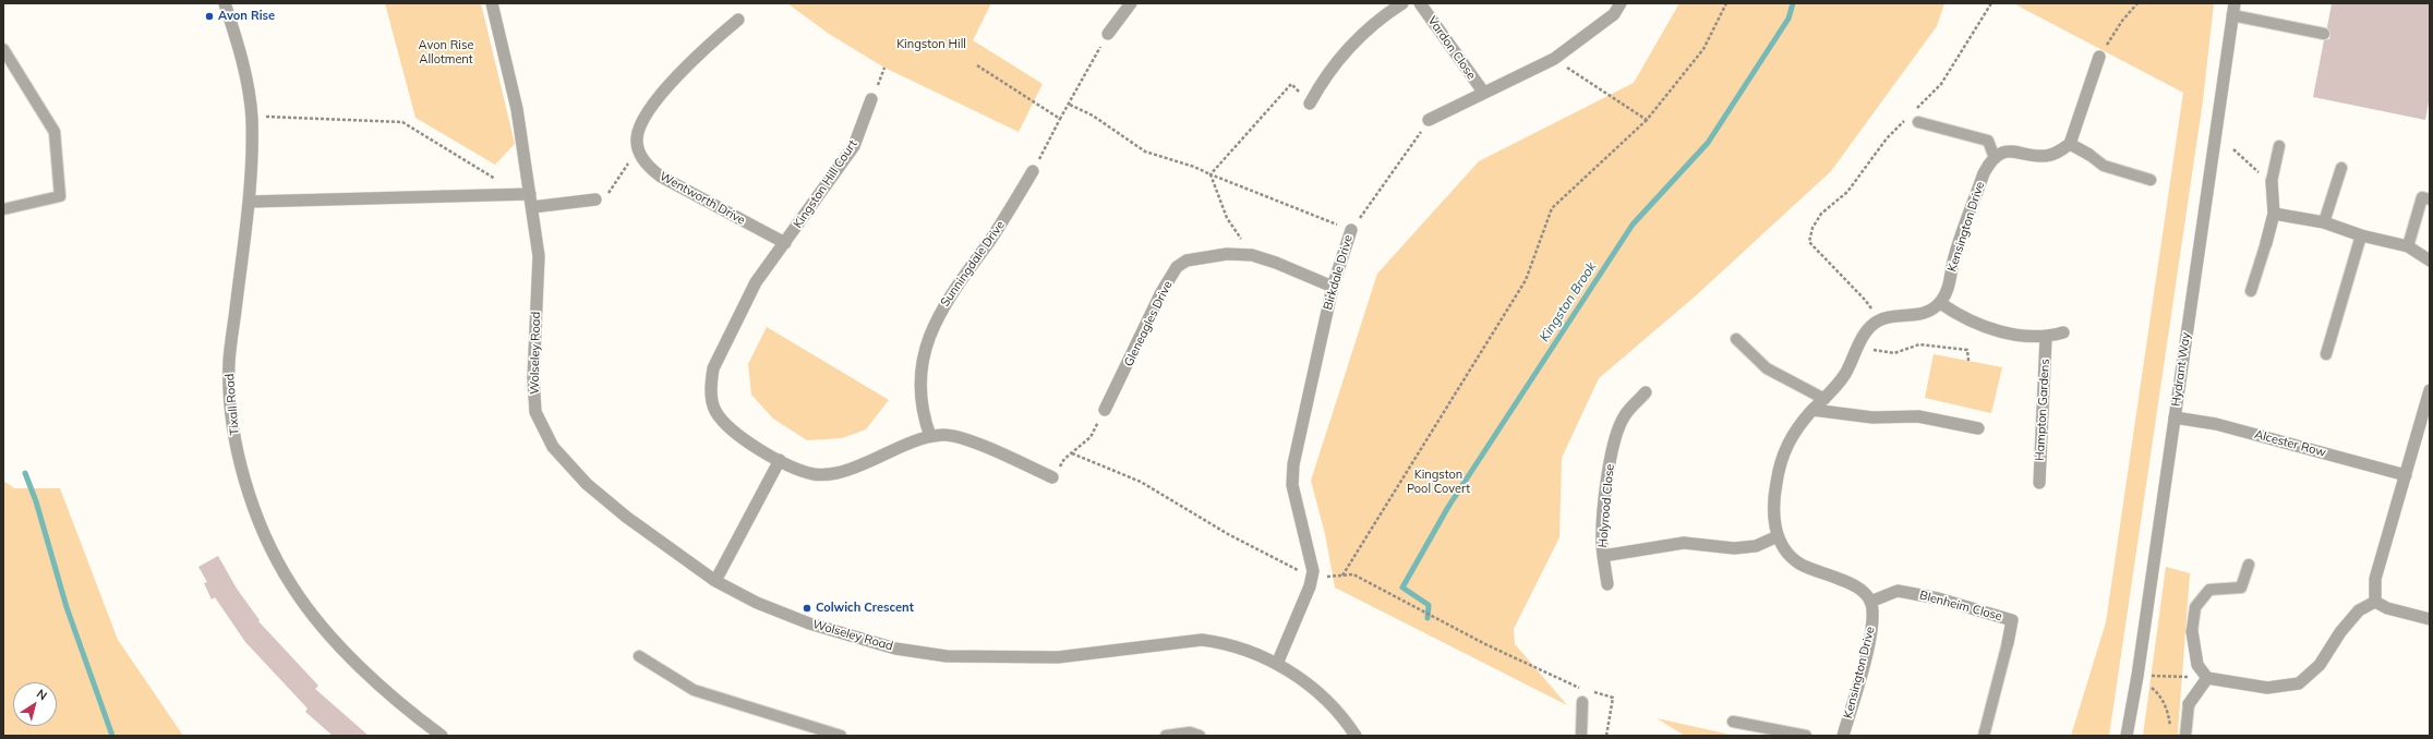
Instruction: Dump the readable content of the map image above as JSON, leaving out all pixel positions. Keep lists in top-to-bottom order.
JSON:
{
  "streets": {
    "street": [
      "Vardon Close",
      "Kingston Hill Court",
      "Wentworth Drive",
      "Kensington Drive",
      "Sunningdale Drive",
      "Birkdale Drive",
      "Gleneagles Drive",
      "Wolseley Road",
      "Hydrant Way",
      "Tixall Road",
      "Hampton Gardens",
      "Alcester Row",
      "Holyrood Close",
      "Blenheim Close"
    ]
  },
  "crossings": [
    ["Kingston Hill Court", "Wentworth Drive"],
    ["Kensington Drive", "Blenheim Close"],
    ["Birkdale Drive", "Gleneagles Drive"],
    ["Birkdale Drive", "Wolseley Road"],
    ["Hydrant Way", "Alcester Row"]
  ],
  "water": ["Kingston Brook"],
  "parks": ["Kingston Hill", "Avon Rise Allotment", "Kingston Pool Covert"],
  "places": ["Avon Rise", "Colwich Crescent"],
  "north": "top right"
}
